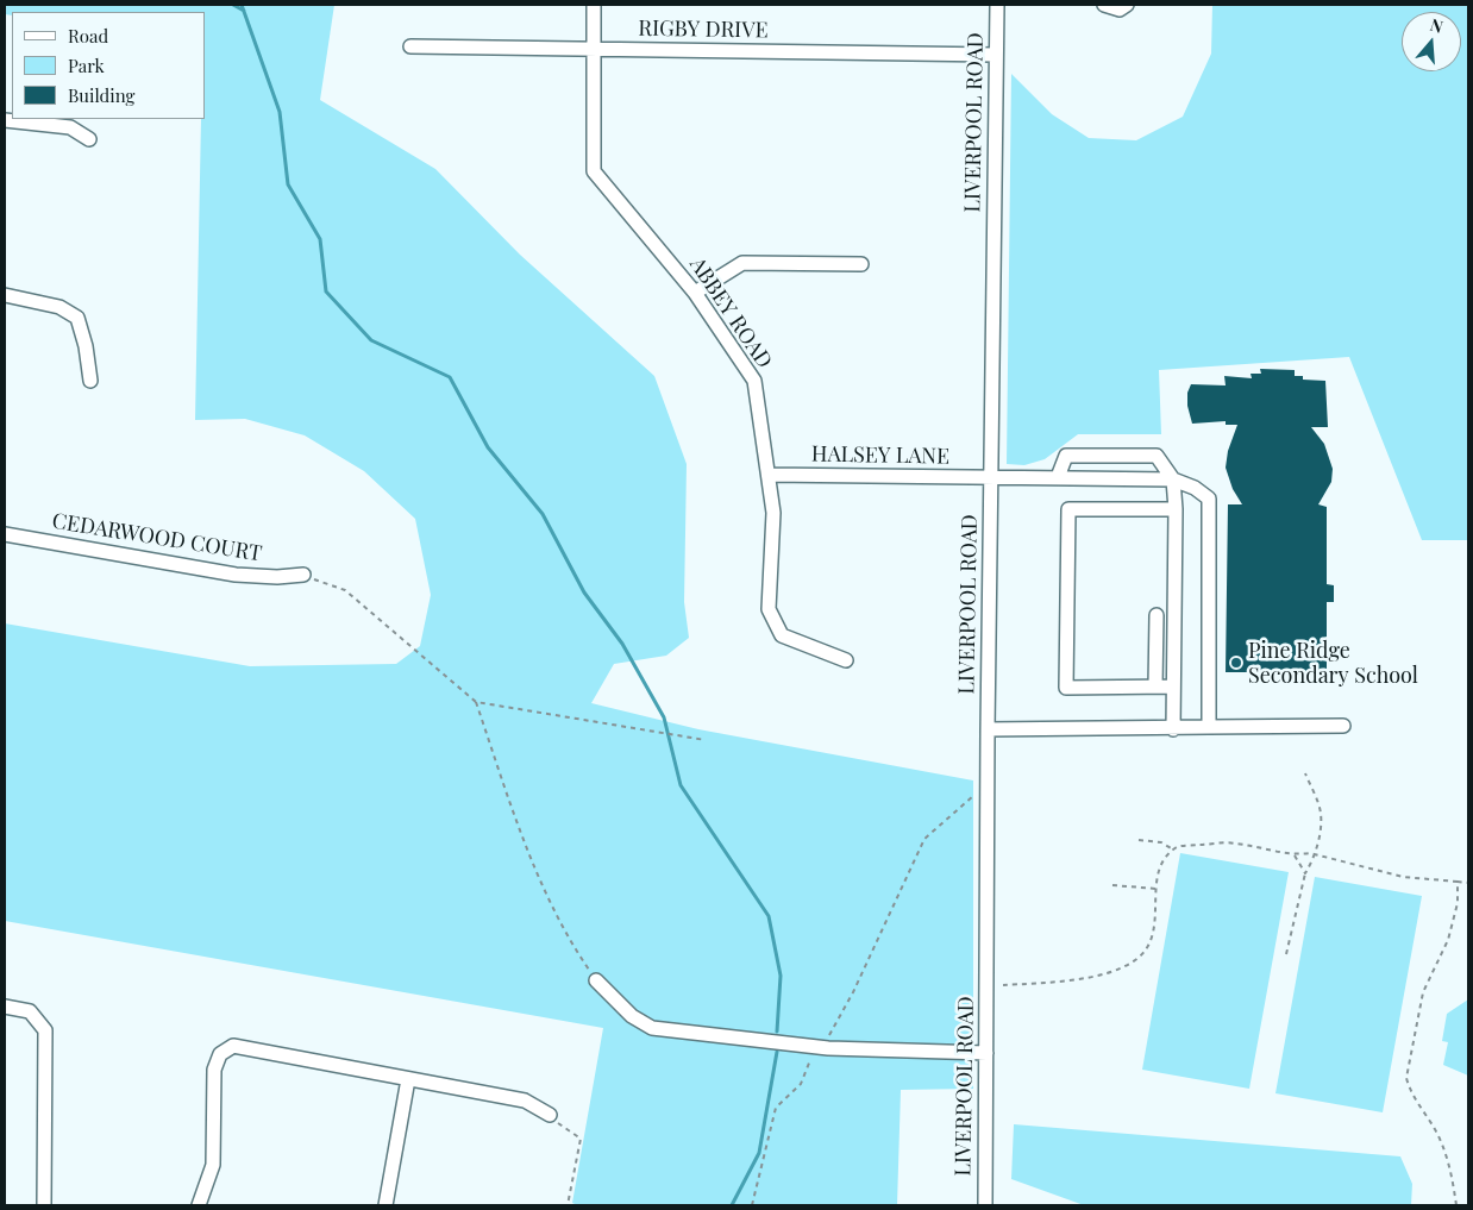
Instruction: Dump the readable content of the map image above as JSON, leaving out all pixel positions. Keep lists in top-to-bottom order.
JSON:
{
  "streets": {
    "street": [
      "RIGBY DRIVE",
      "LIVERPOOL ROAD",
      "ABBEY ROAD",
      "HALSEY LANE",
      "CEDARWOOD COURT"
    ]
  },
  "crossings": [
    ["RIGBY DRIVE", "LIVERPOOL ROAD"],
    ["RIGBY DRIVE", "ABBEY ROAD"],
    ["LIVERPOOL ROAD", "HALSEY LANE"],
    ["ABBEY ROAD", "HALSEY LANE"]
  ],
  "places": ["Pine Ridge Secondary School"],
  "legend": ["Road", "Park", "Building"],
  "north": "top"
}
